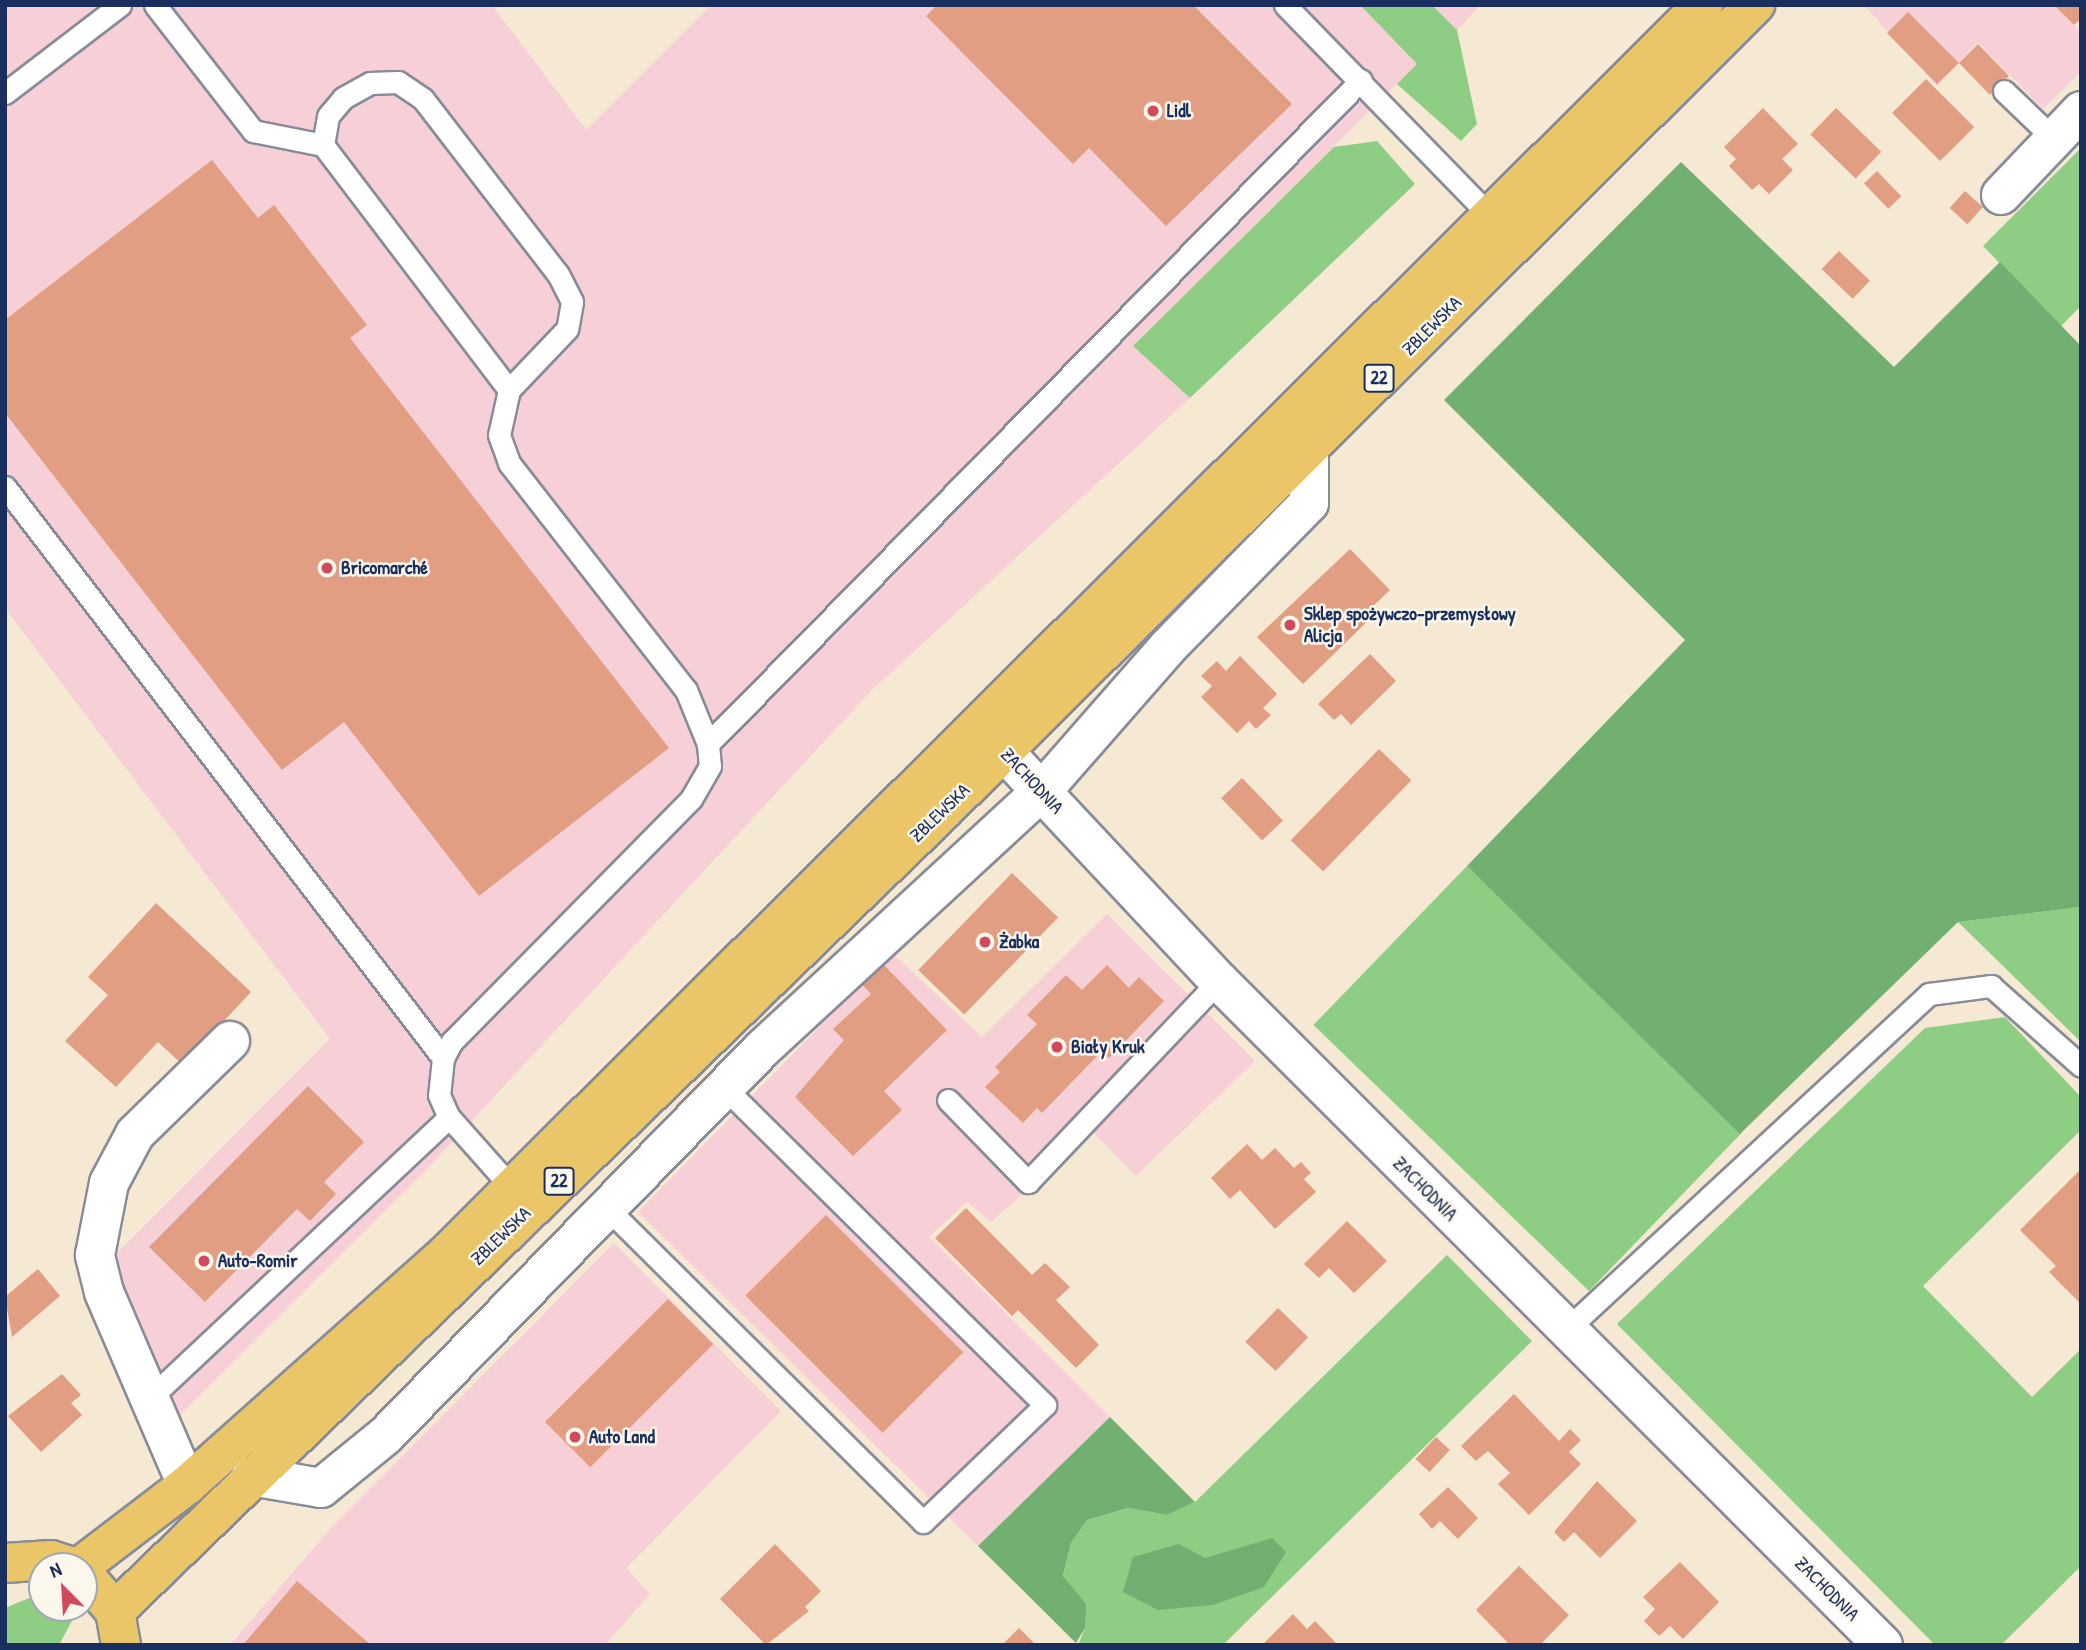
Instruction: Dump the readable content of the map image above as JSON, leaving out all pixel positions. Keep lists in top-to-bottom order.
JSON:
{
  "streets": {
    "main road": ["ZBLEWSKA", "22"],
    "street": ["ZACHODNIA"]
  },
  "crossings": [
    ["ZBLEWSKA", "22"],
    ["ZBLEWSKA", "ZACHODNIA"]
  ],
  "places": [
    "Lidl",
    "Bricomarché",
    "Sklep spożywczo-przemysłowy Alicja",
    "Żabka",
    "Biały Kruk",
    "Auto-Romir",
    "Auto Land"
  ],
  "north": "top left"
}
